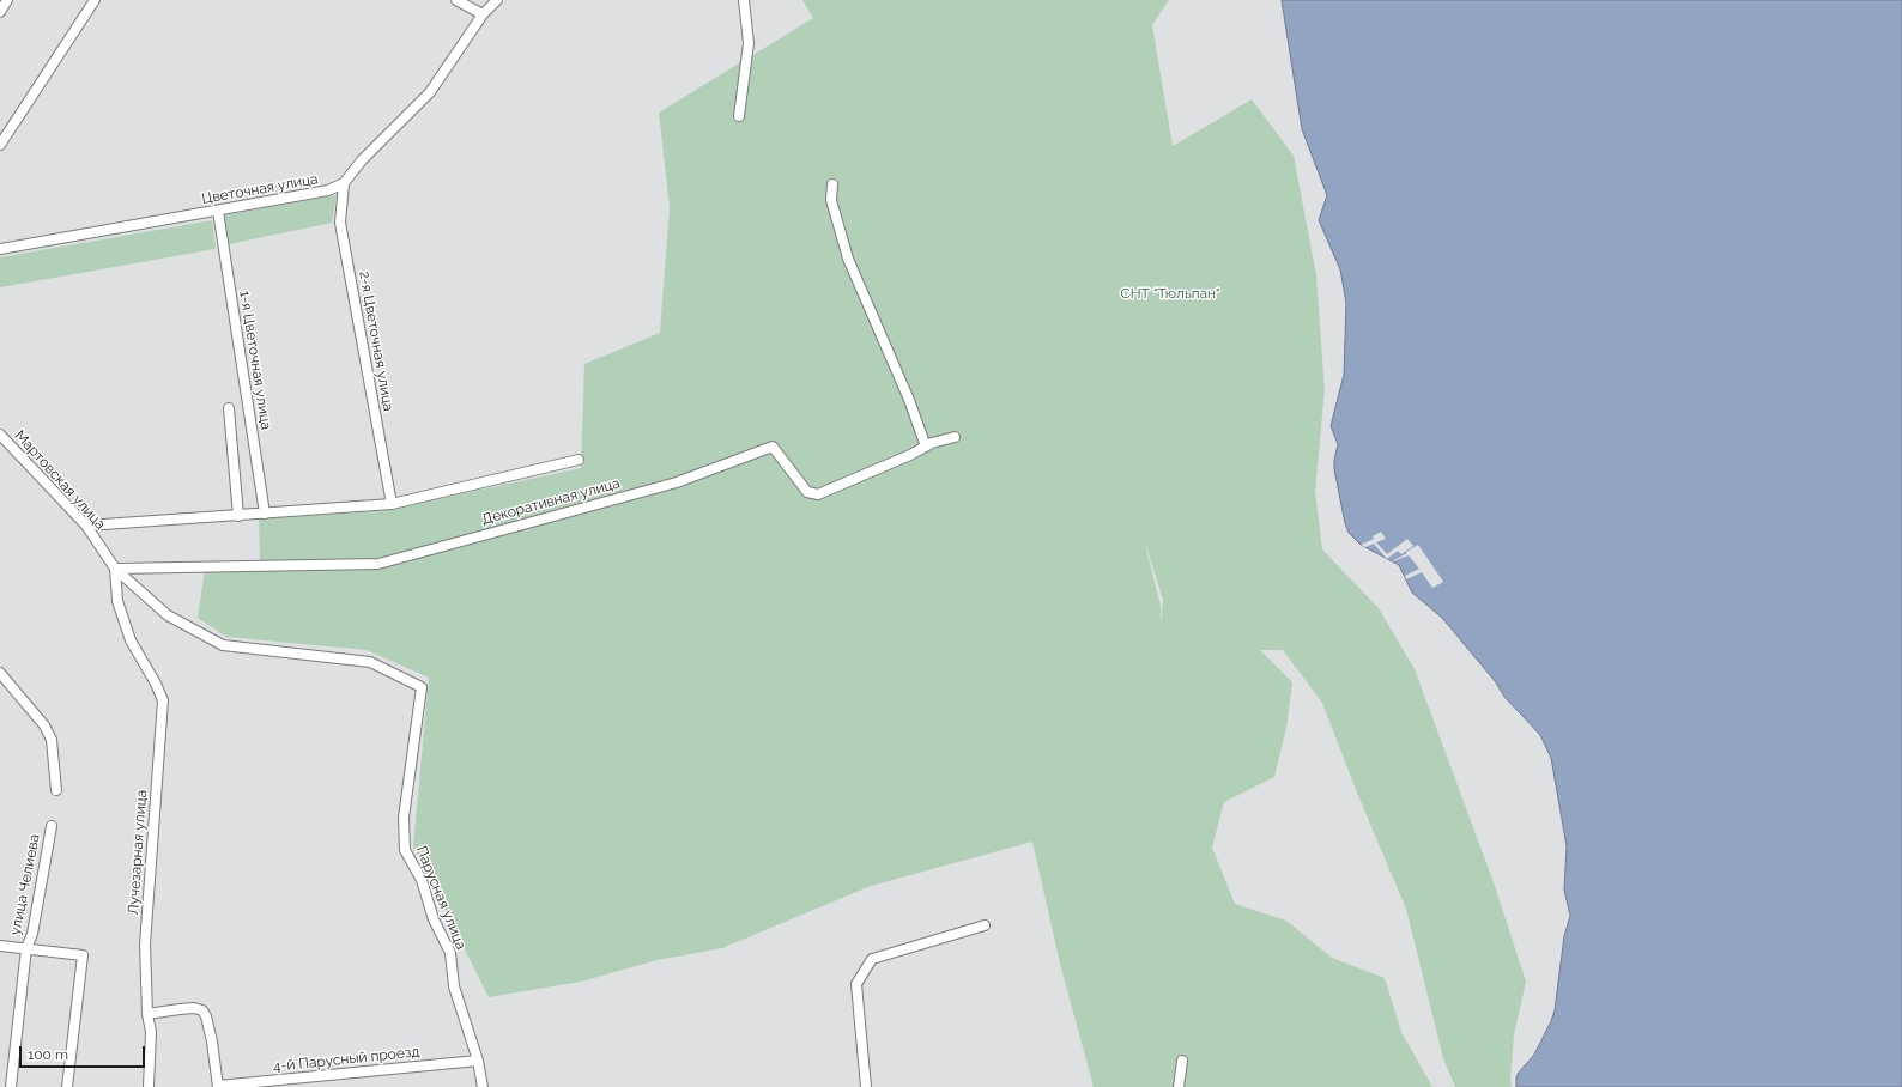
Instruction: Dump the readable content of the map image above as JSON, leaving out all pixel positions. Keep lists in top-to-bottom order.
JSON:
{
  "streets": {
    "street": [
      "Цветочная улица",
      "2-я Цветочная улица",
      "1-я Цветочная улица",
      "Мартовская улица",
      "Декоративная улица",
      "Лучезарная улица",
      "улица Челиева",
      "Парусная улица",
      "4-й Парусный проезд"
    ]
  },
  "crossings": [
    ["Цветочная улица", "2-я Цветочная улица"],
    ["Цветочная улица", "1-я Цветочная улица"],
    ["Мартовская улица", "Декоративная улица"],
    ["Мартовская улица", "Лучезарная улица"],
    ["Мартовская улица", "Парусная улица"],
    ["Декоративная улица", "Лучезарная улица"],
    ["Парусная улица", "4-й Парусный проезд"]
  ],
  "parks": ["СНТ \"Тюльпан\""],
  "scale_bar": "100 m"
}
